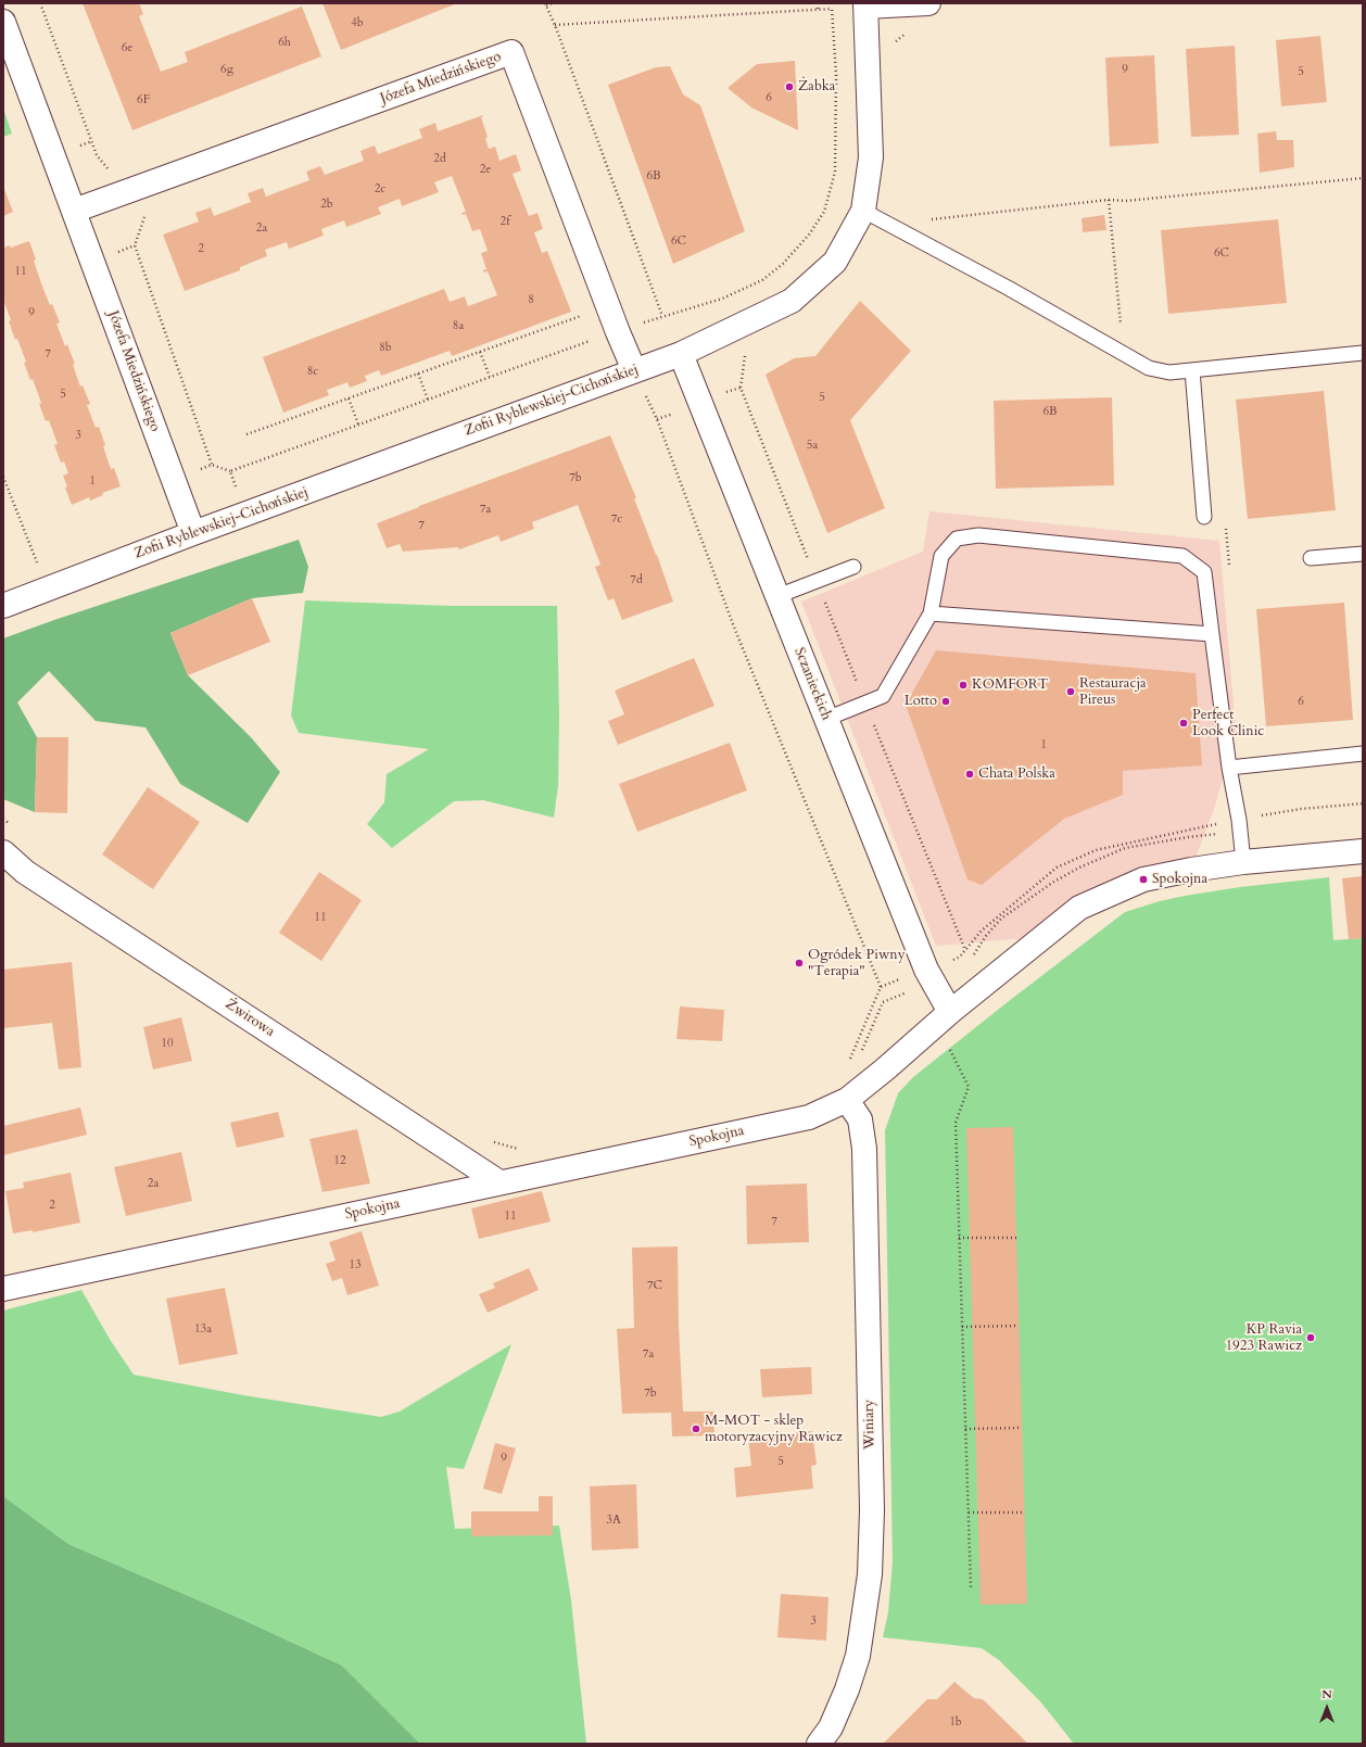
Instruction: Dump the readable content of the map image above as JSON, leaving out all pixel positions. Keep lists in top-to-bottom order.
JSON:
{
  "streets": {
    "street": [
      "Józefa Miedzińskiego",
      "Zofii Ryblewskiej-Cichońskiej",
      "Sczanieckich",
      "Żwirowa",
      "Spokojna",
      "Winiary"
    ]
  },
  "crossings": [
    ["Józefa Miedzińskiego", "Zofii Ryblewskiej-Cichońskiej"],
    ["Zofii Ryblewskiej-Cichońskiej", "Sczanieckich"],
    ["Sczanieckich", "Spokojna"],
    ["Żwirowa", "Spokojna"],
    ["Spokojna", "Winiary"]
  ],
  "places": [
    "Żabka",
    "KOMFORT",
    "Restauracja Pireus",
    "Lotto",
    "Perfect Look Clinic",
    "Chata Polska",
    "Spokojna",
    "Ogródek Piwny \"Terapia\"",
    "KP Ravia 1923 Rawicz",
    "M-MOT - sklep motoryzacyjny Rawicz"
  ],
  "house_numbers": [
    "4b",
    "6h",
    "6e",
    "6g",
    "9",
    "5",
    "6",
    "6F",
    "2d",
    "2e",
    "6B",
    "2c",
    "2b",
    "2f",
    "2a",
    "6C",
    "2",
    "6C",
    "11",
    "8",
    "9",
    "8a",
    "8b",
    "7",
    "8c",
    "5",
    "5",
    "6B",
    "3",
    "5a",
    "7b",
    "1",
    "7a",
    "7c",
    "7",
    "7d",
    "6",
    "1",
    "11",
    "10",
    "12",
    "2a",
    "2",
    "11",
    "7",
    "13",
    "7C",
    "13a",
    "7a",
    "7b",
    "9",
    "5",
    "3A",
    "3",
    "1b"
  ],
  "north": "top"
}
